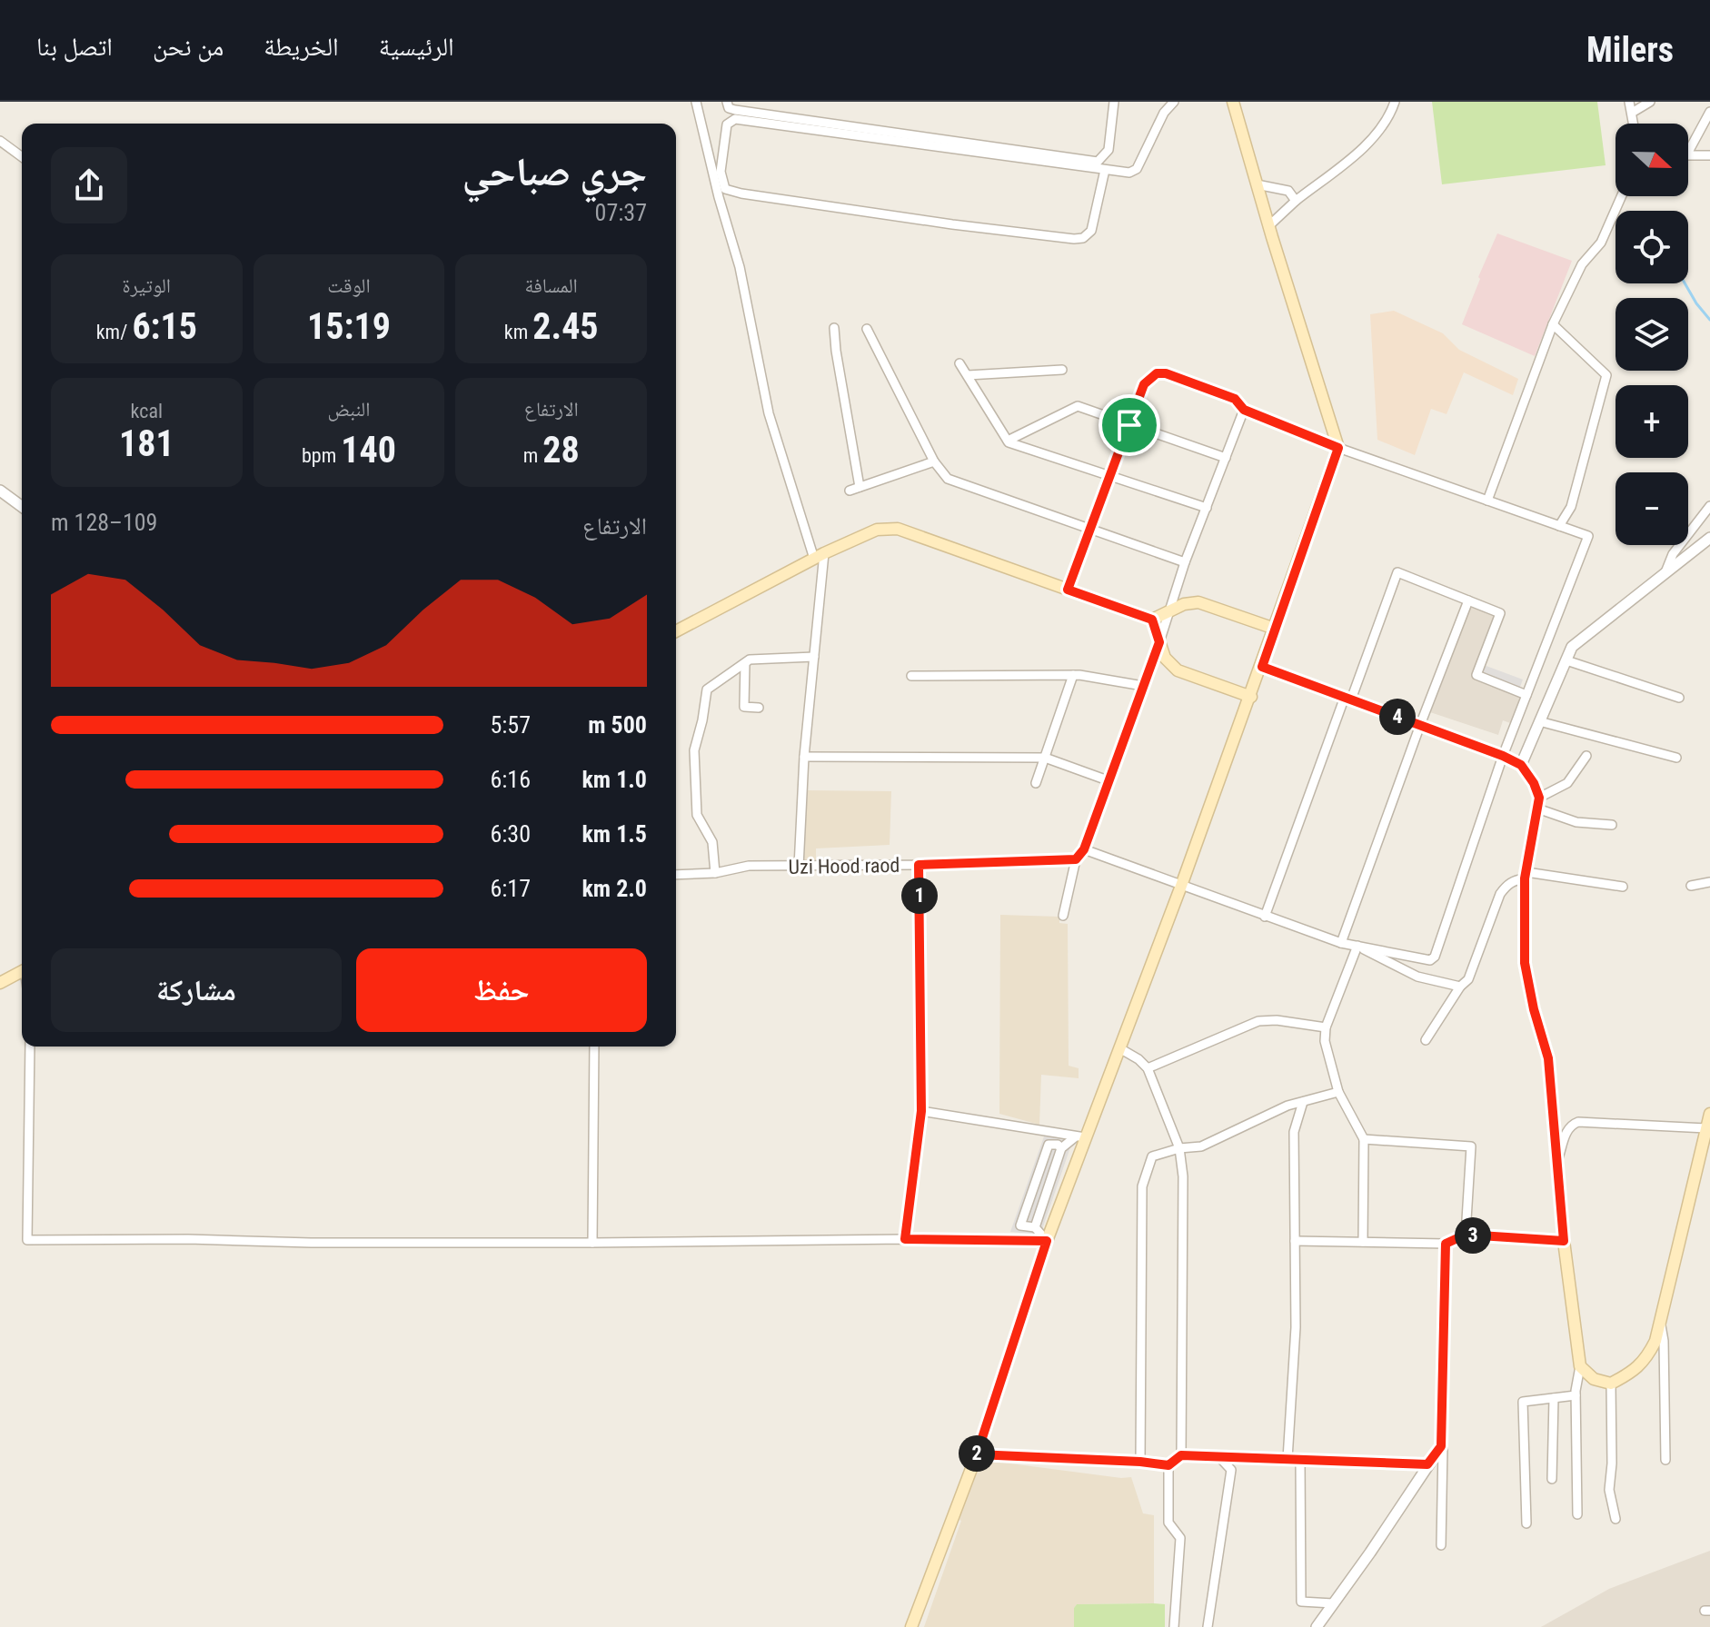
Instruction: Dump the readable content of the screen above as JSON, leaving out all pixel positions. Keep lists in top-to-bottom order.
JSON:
{
  "streets": {
    "street": ["Uzi Hood raod"]
  },
  "north": "right",
  "page": {
    "header": "Milers",
    "nav": [
      "الرئيسية",
      "الخريطة",
      "من نحن",
      "اتصل بنا"
    ],
    "map_buttons": ["+", "−"],
    "heading": ["جري صباحي", "07:37"],
    "stats": [
      ["المسافة", "2.45 km"],
      ["الوقت", "15:19"],
      ["الوتيرة", "6:15 /km"],
      ["الارتفاع", "28 m"],
      ["النبض", "140 bpm"],
      ["kcal", "181"]
    ],
    "chart": ["الارتفاع", "109–128 m"],
    "list": [
      {
        "name": "500 m",
        "note": "5:57"
      },
      {
        "name": "1.0 km",
        "note": "6:16"
      },
      {
        "name": "1.5 km",
        "note": "6:30"
      },
      {
        "name": "2.0 km",
        "note": "6:17"
      }
    ],
    "pins": [
      "4",
      "1",
      "3",
      "2"
    ],
    "buttons": ["حفظ", "مشاركة"]
  }
}
